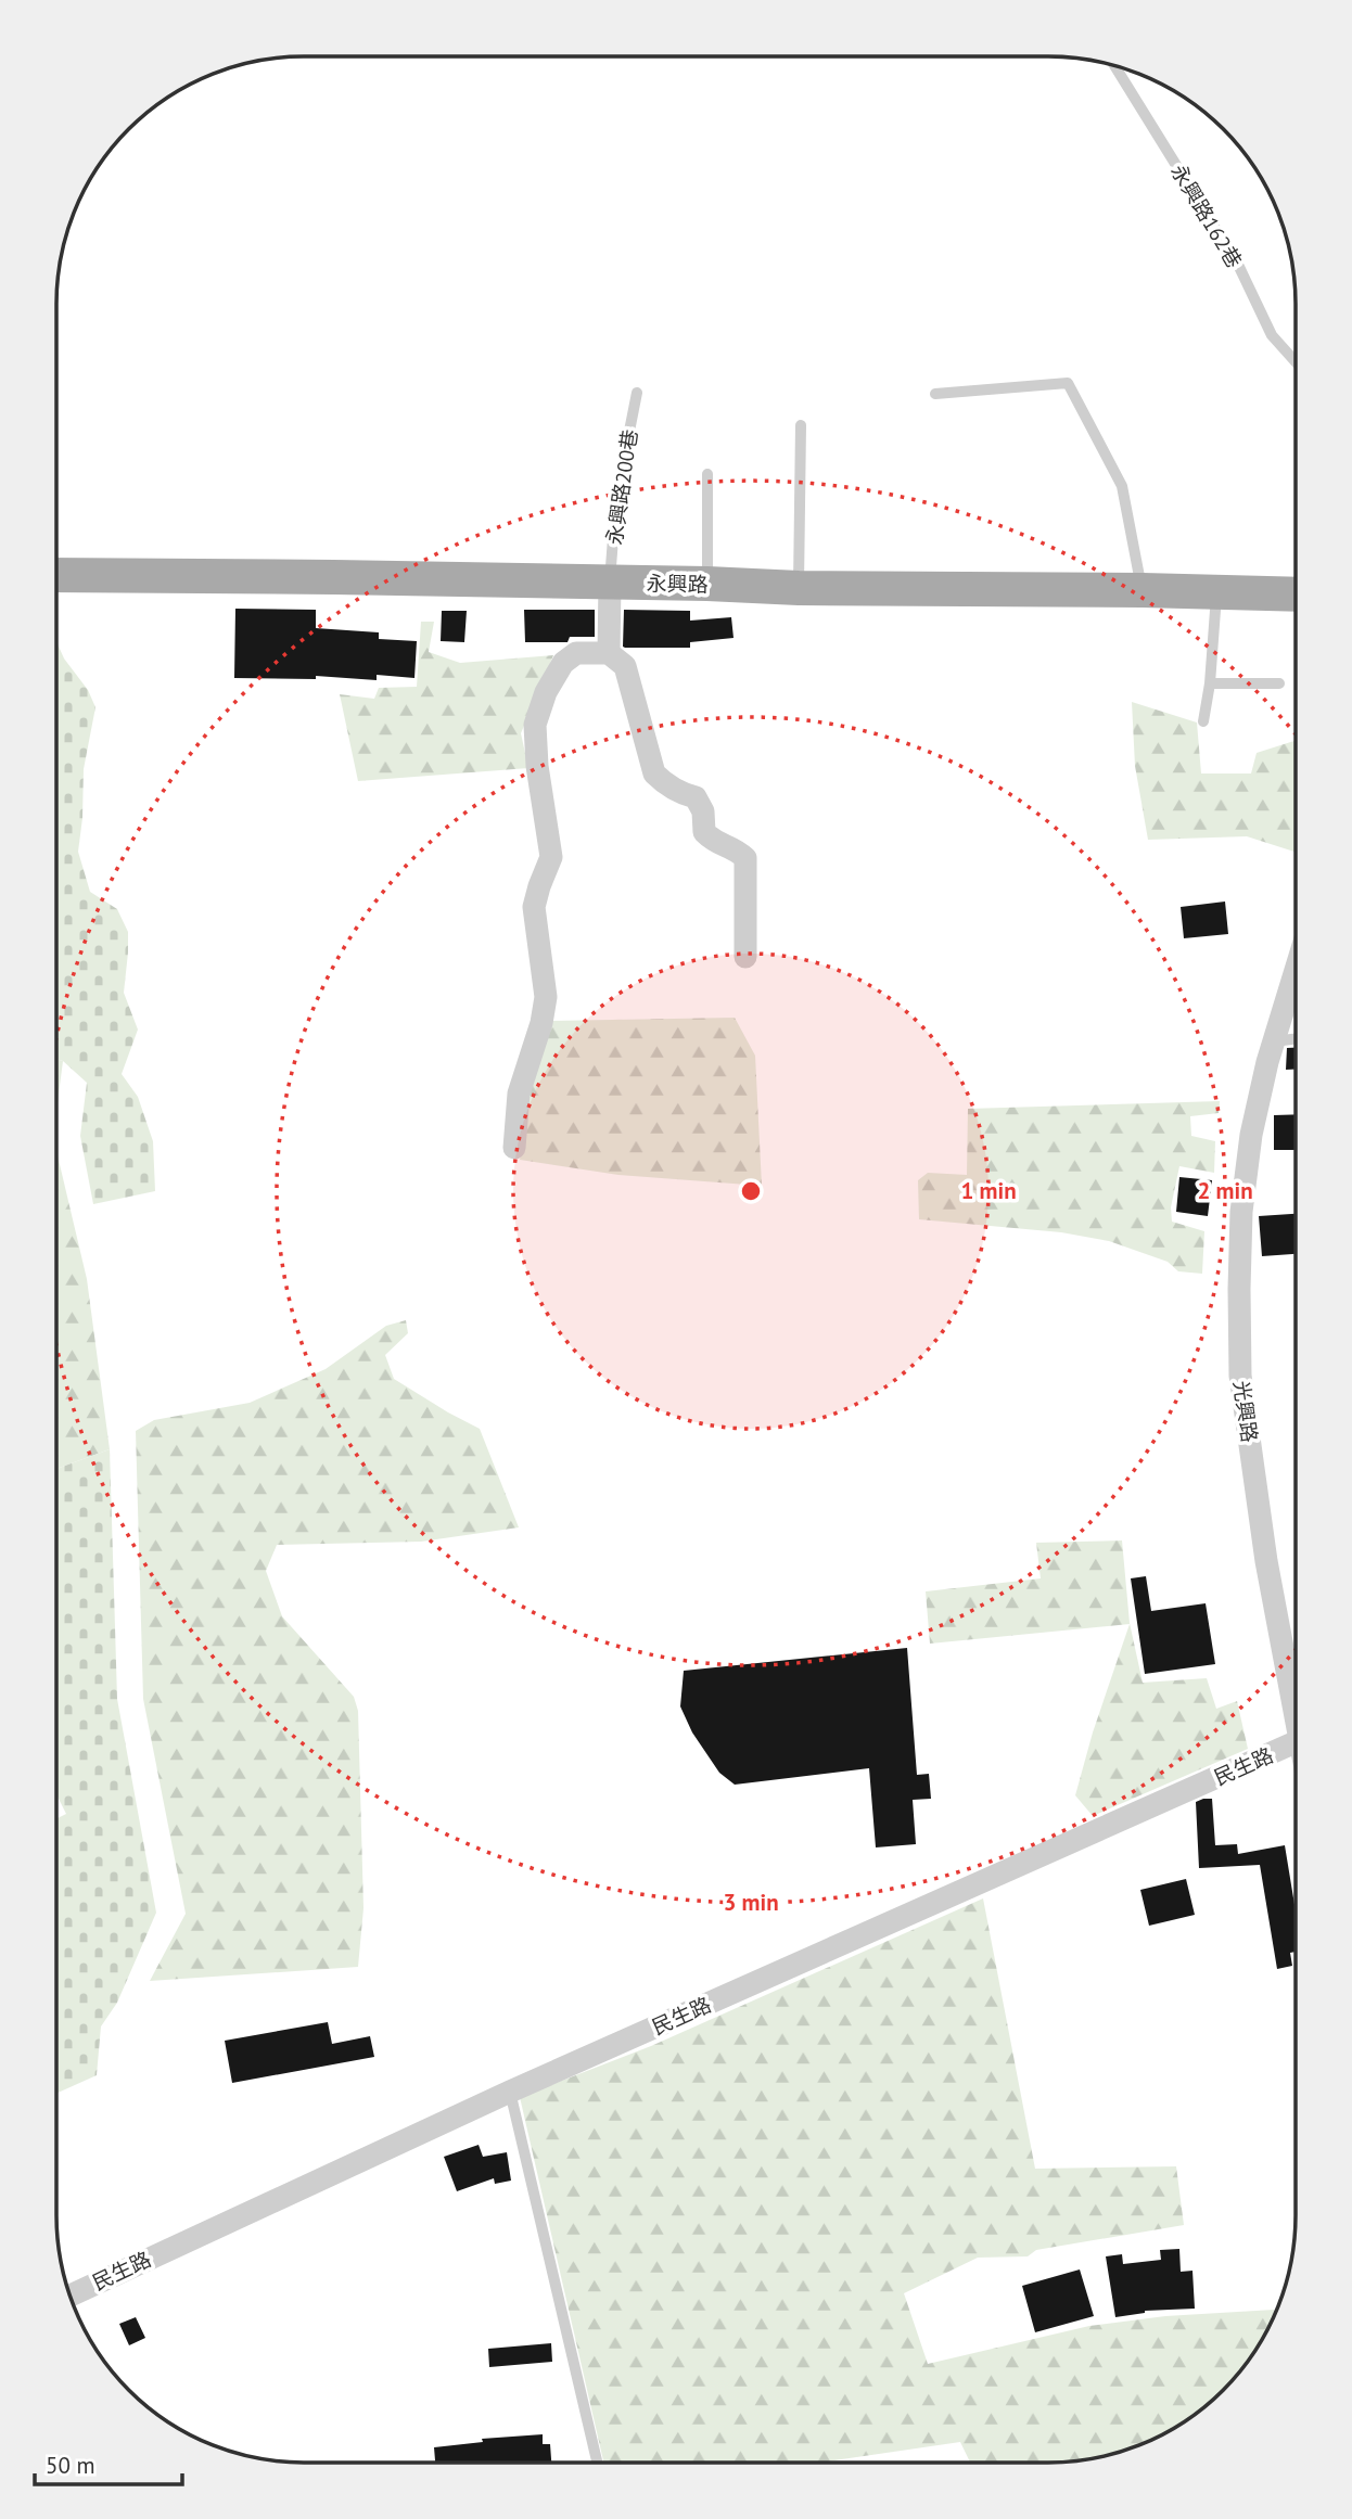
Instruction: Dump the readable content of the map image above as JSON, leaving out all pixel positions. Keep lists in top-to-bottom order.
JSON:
{
  "streets": {
    "main road": ["永興路"],
    "street": ["光興路", "民生路"],
    "lane": ["永興路162巷", "永興路200巷"]
  },
  "crossings": [
    ["永興路200巷", "永興路"]
  ],
  "scale_bar": "50 m",
  "rings": ["1 min", "2 min", "3 min"]
}
